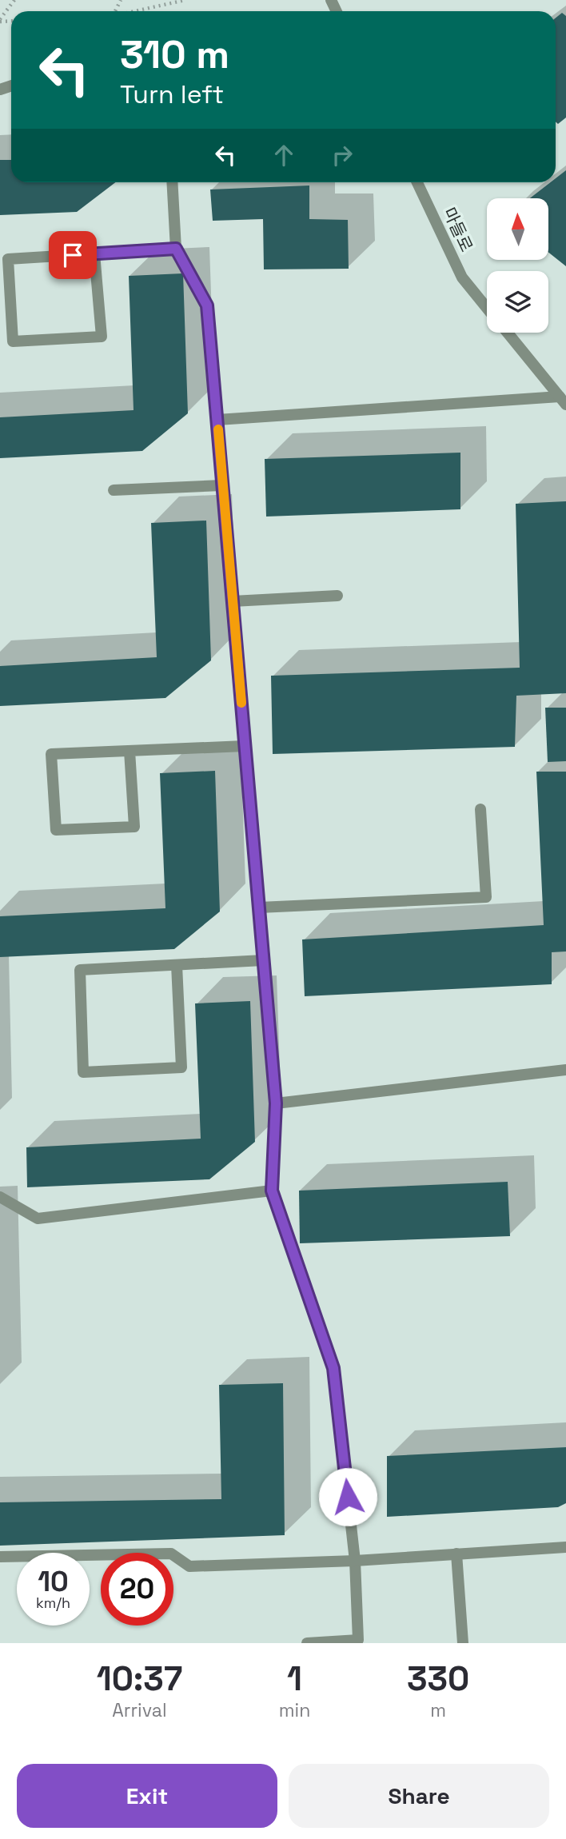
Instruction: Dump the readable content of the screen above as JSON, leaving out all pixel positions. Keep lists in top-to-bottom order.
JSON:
{
  "streets": {
    "street": ["마들로"]
  },
  "north": "top",
  "page": {
    "turn": ["310 m", "Turn left"],
    "speed": "10 km/h",
    "limit": "20",
    "eta": [
      "10:37",
      "Arrival",
      "1",
      "min",
      "330",
      "m"
    ],
    "buttons": ["Exit", "Share"]
  }
}
